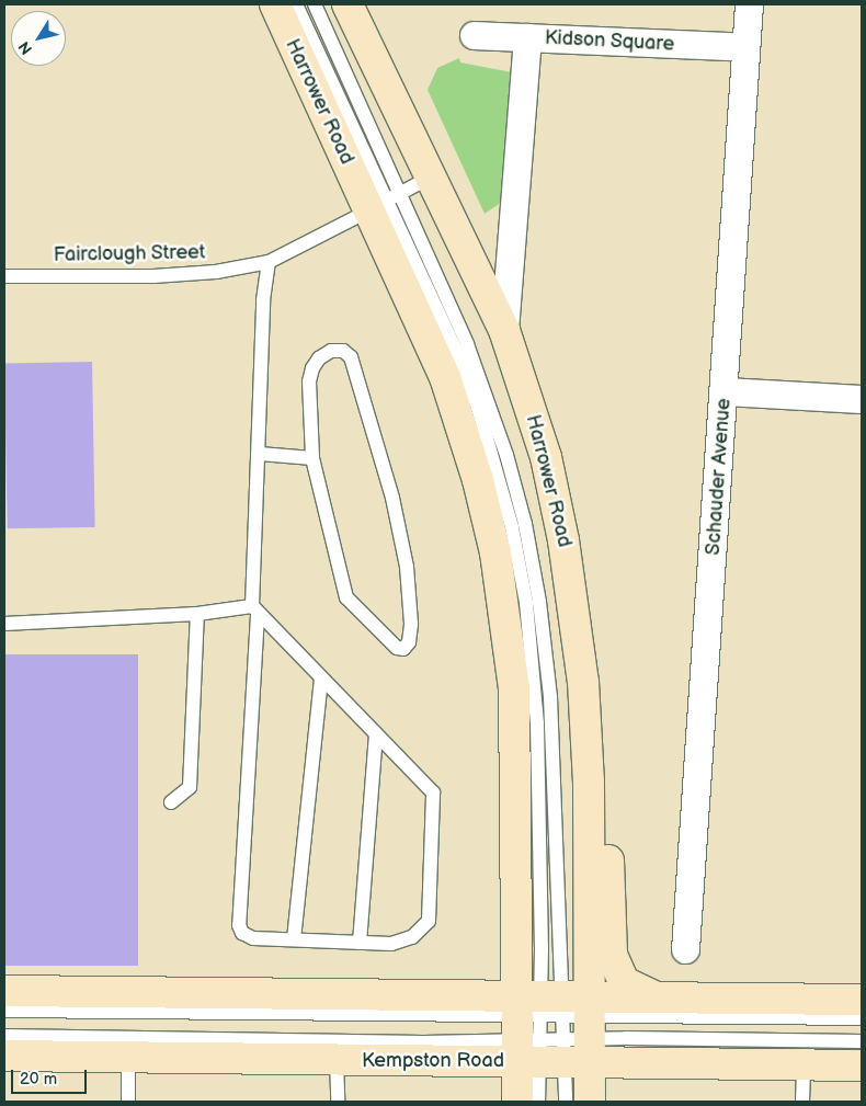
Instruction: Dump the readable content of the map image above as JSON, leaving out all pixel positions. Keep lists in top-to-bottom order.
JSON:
{
  "streets": {
    "main road": ["Harrower Road", "Kempston Road"],
    "street": ["Kidson Square", "Schauder Avenue"],
    "lane": ["Fairclough Street"]
  },
  "crossings": [
    ["Kidson Square", "Schauder Avenue"],
    ["Harrower Road", "Fairclough Street"],
    ["Harrower Road", "Kempston Road"]
  ],
  "scale_bar": "20 m",
  "north": "bottom left"
}
